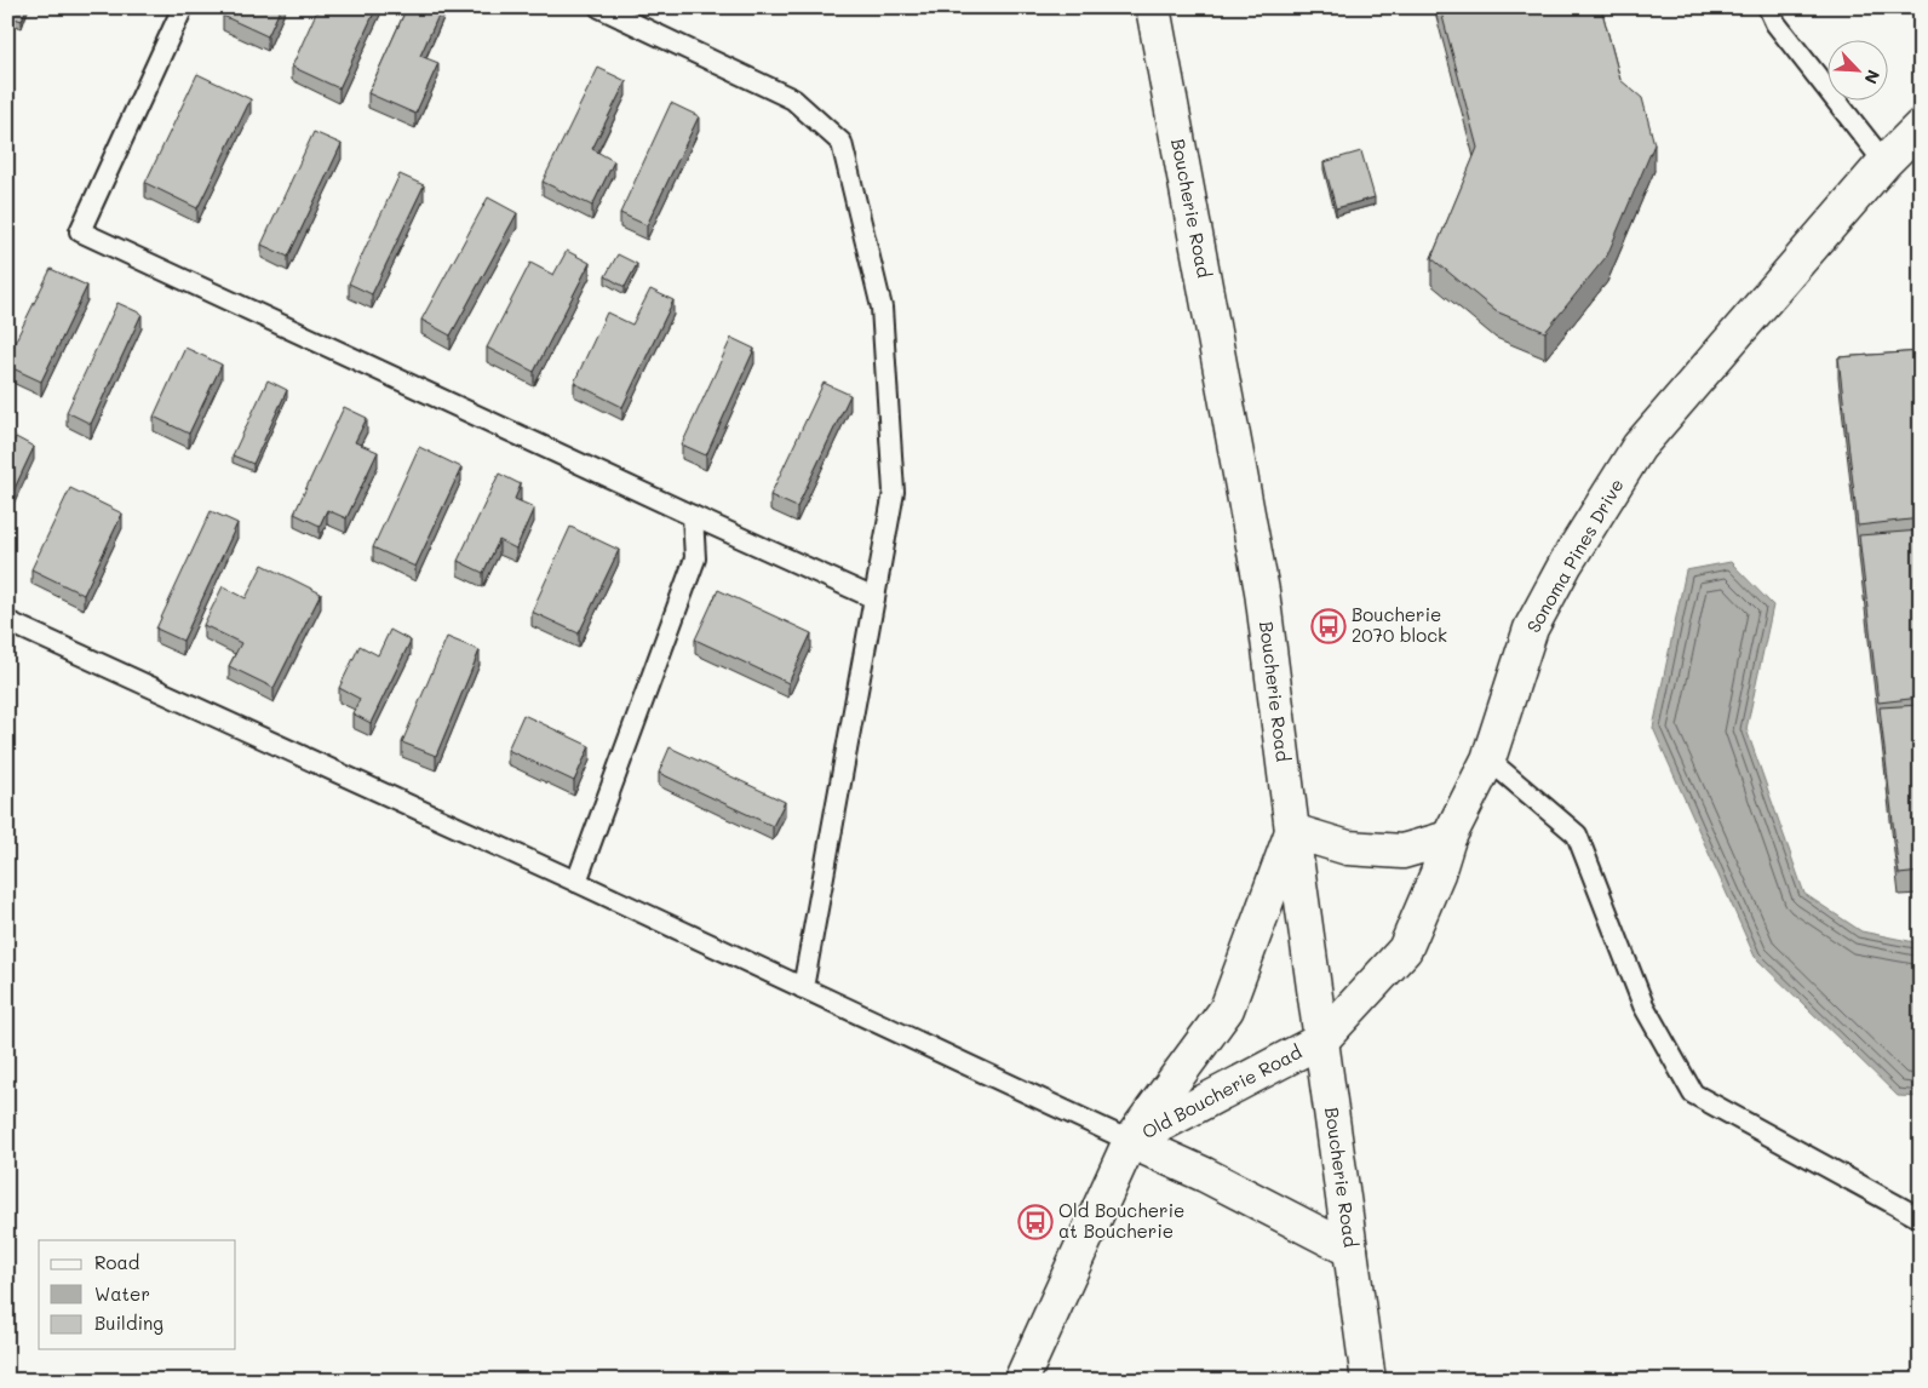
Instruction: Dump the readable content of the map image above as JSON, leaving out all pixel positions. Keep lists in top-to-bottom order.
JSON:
{
  "streets": {
    "main road": ["Boucherie Road", "Sonoma Pines Drive", "Old Boucherie Road"]
  },
  "crossings": [
    ["Boucherie Road", "Sonoma Pines Drive"],
    ["Boucherie Road", "Old Boucherie Road"],
    ["Sonoma Pines Drive", "Old Boucherie Road"]
  ],
  "places": {
    "bus stop": ["Boucherie 2070 block", "Old Boucherie at Boucherie"]
  },
  "legend": ["Road", "Water", "Building"],
  "north": "bottom right"
}
